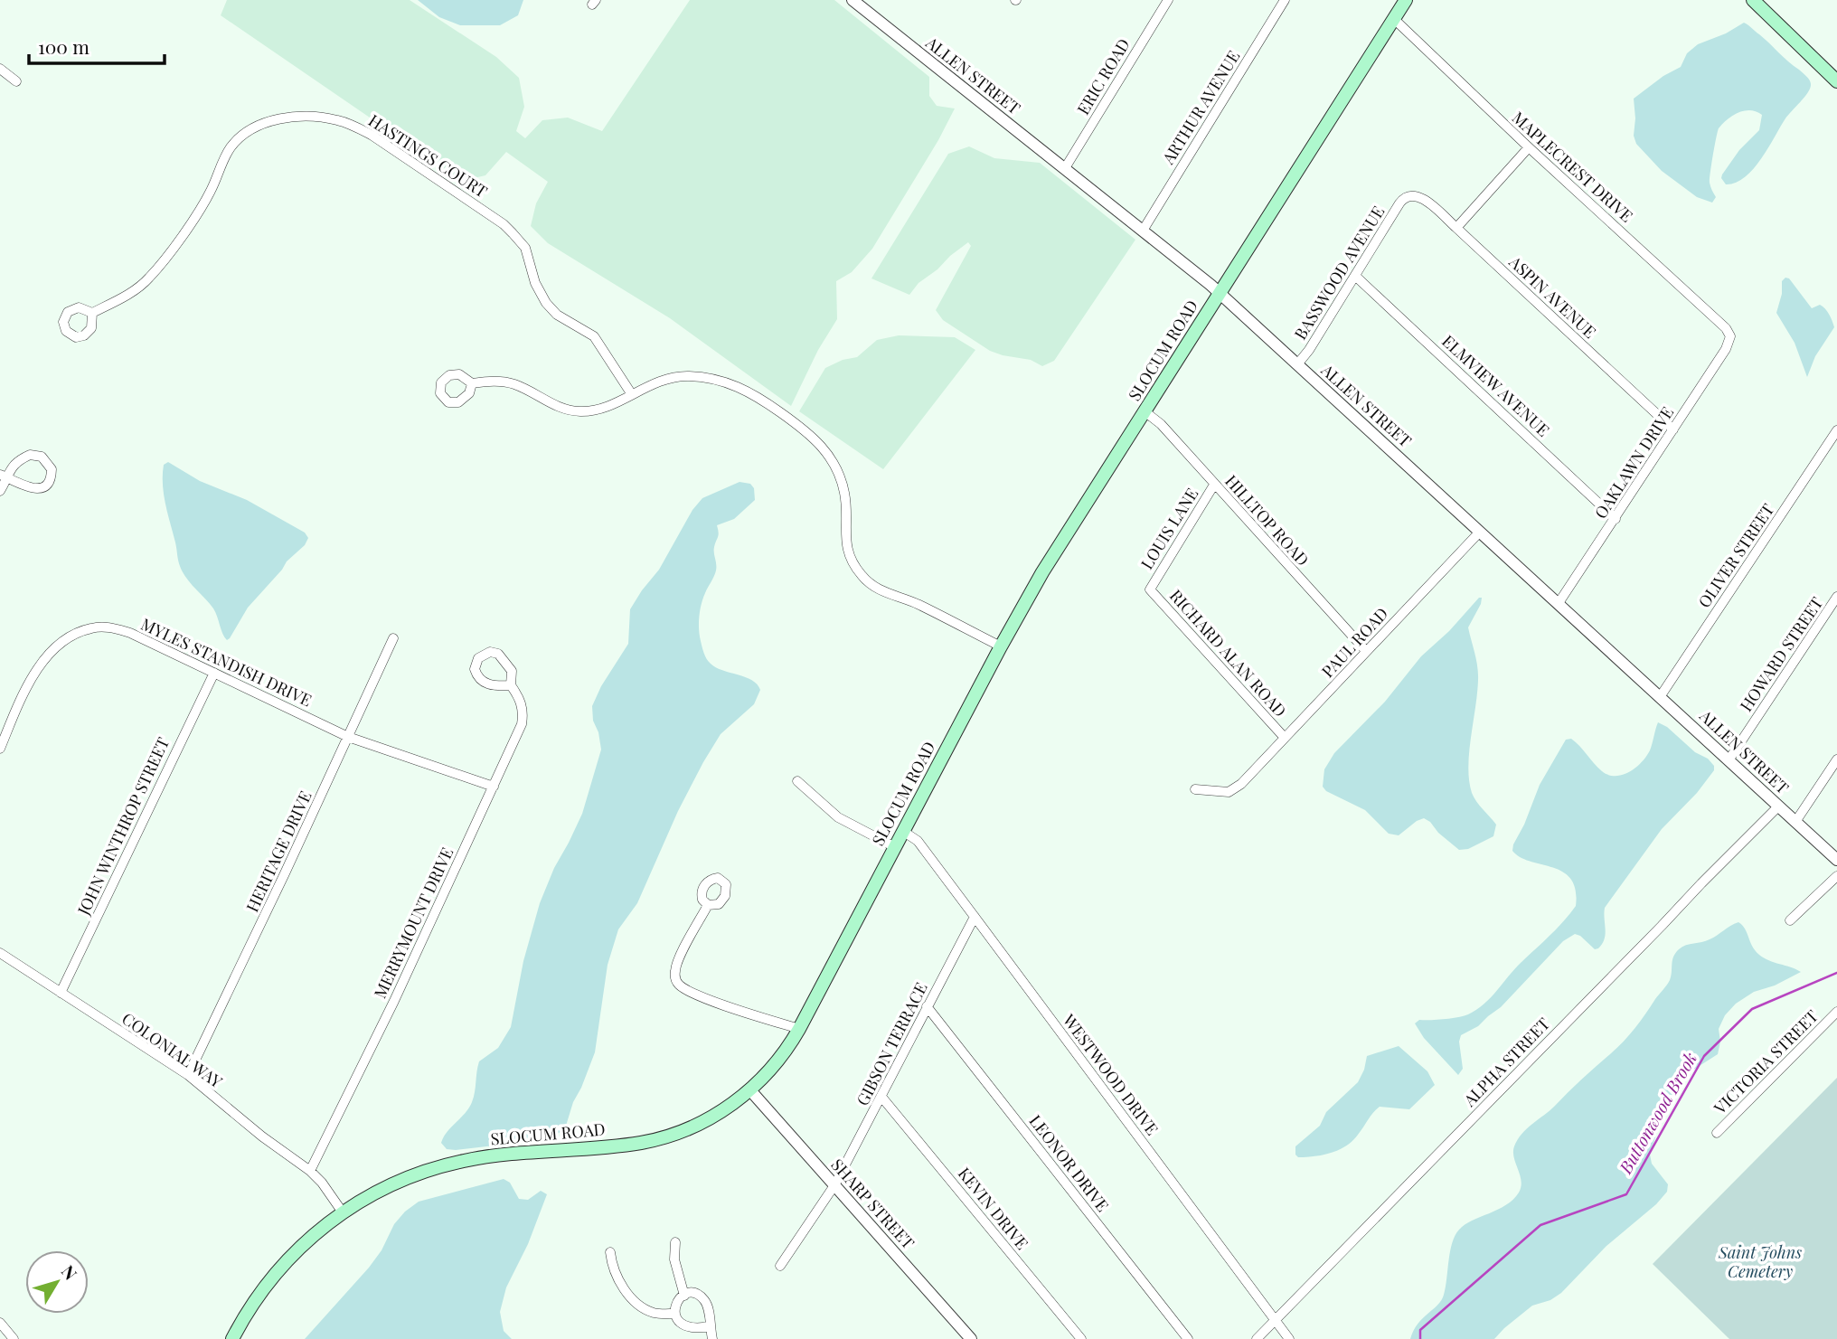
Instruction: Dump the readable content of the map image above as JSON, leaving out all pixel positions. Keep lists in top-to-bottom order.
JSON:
{
  "streets": {
    "main road": ["SLOCUM ROAD"],
    "street": [
      "ALLEN STREET",
      "ERIC ROAD",
      "ARTHUR AVENUE",
      "HASTINGS COURT",
      "MAPLECREST DRIVE",
      "BASSWOOD AVENUE",
      "ASPIN AVENUE",
      "ELMVIEW AVENUE",
      "OAKLAWN DRIVE",
      "HILLTOP ROAD",
      "LOUIS LANE",
      "OLIVER STREET",
      "PAUL ROAD",
      "RICHARD ALAN ROAD",
      "HOWARD STREET",
      "MYLES STANDISH DRIVE",
      "JOHN WINTHROP STREET",
      "HERITAGE DRIVE",
      "MERRYMOUNT DRIVE",
      "GIBSON TERRACE",
      "COLONIAL WAY",
      "ALPHA STREET",
      "VICTORIA STREET",
      "WESTWOOD DRIVE",
      "LEONOR DRIVE",
      "SHARP STREET",
      "KEVIN DRIVE"
    ]
  },
  "crossings": [
    ["ALLEN STREET", "ERIC ROAD"],
    ["ALLEN STREET", "ARTHUR AVENUE"],
    ["ALLEN STREET", "BASSWOOD AVENUE"],
    ["ALLEN STREET", "SLOCUM ROAD"],
    ["ALLEN STREET", "OAKLAWN DRIVE"],
    ["ALLEN STREET", "OLIVER STREET"],
    ["ALLEN STREET", "PAUL ROAD"],
    ["ALLEN STREET", "HOWARD STREET"],
    ["ALLEN STREET", "ALPHA STREET"],
    ["MAPLECREST DRIVE", "SLOCUM ROAD"],
    ["MAPLECREST DRIVE", "OAKLAWN DRIVE"],
    ["BASSWOOD AVENUE", "ASPIN AVENUE"],
    ["BASSWOOD AVENUE", "ELMVIEW AVENUE"],
    ["ASPIN AVENUE", "OAKLAWN DRIVE"],
    ["SLOCUM ROAD", "HILLTOP ROAD"],
    ["SLOCUM ROAD", "COLONIAL WAY"],
    ["SLOCUM ROAD", "WESTWOOD DRIVE"],
    ["SLOCUM ROAD", "SHARP STREET"],
    ["ELMVIEW AVENUE", "OAKLAWN DRIVE"],
    ["HILLTOP ROAD", "LOUIS LANE"],
    ["HILLTOP ROAD", "PAUL ROAD"],
    ["LOUIS LANE", "RICHARD ALAN ROAD"],
    ["PAUL ROAD", "RICHARD ALAN ROAD"],
    ["MYLES STANDISH DRIVE", "JOHN WINTHROP STREET"],
    ["MYLES STANDISH DRIVE", "HERITAGE DRIVE"],
    ["MYLES STANDISH DRIVE", "MERRYMOUNT DRIVE"],
    ["JOHN WINTHROP STREET", "COLONIAL WAY"],
    ["HERITAGE DRIVE", "COLONIAL WAY"],
    ["MERRYMOUNT DRIVE", "COLONIAL WAY"],
    ["GIBSON TERRACE", "WESTWOOD DRIVE"],
    ["GIBSON TERRACE", "LEONOR DRIVE"],
    ["GIBSON TERRACE", "SHARP STREET"],
    ["GIBSON TERRACE", "KEVIN DRIVE"],
    ["ALPHA STREET", "WESTWOOD DRIVE"]
  ],
  "water": ["Buttonwood Brook"],
  "parks": ["Saint Johns Cemetery"],
  "scale_bar": "100 m",
  "north": "top right"
}
